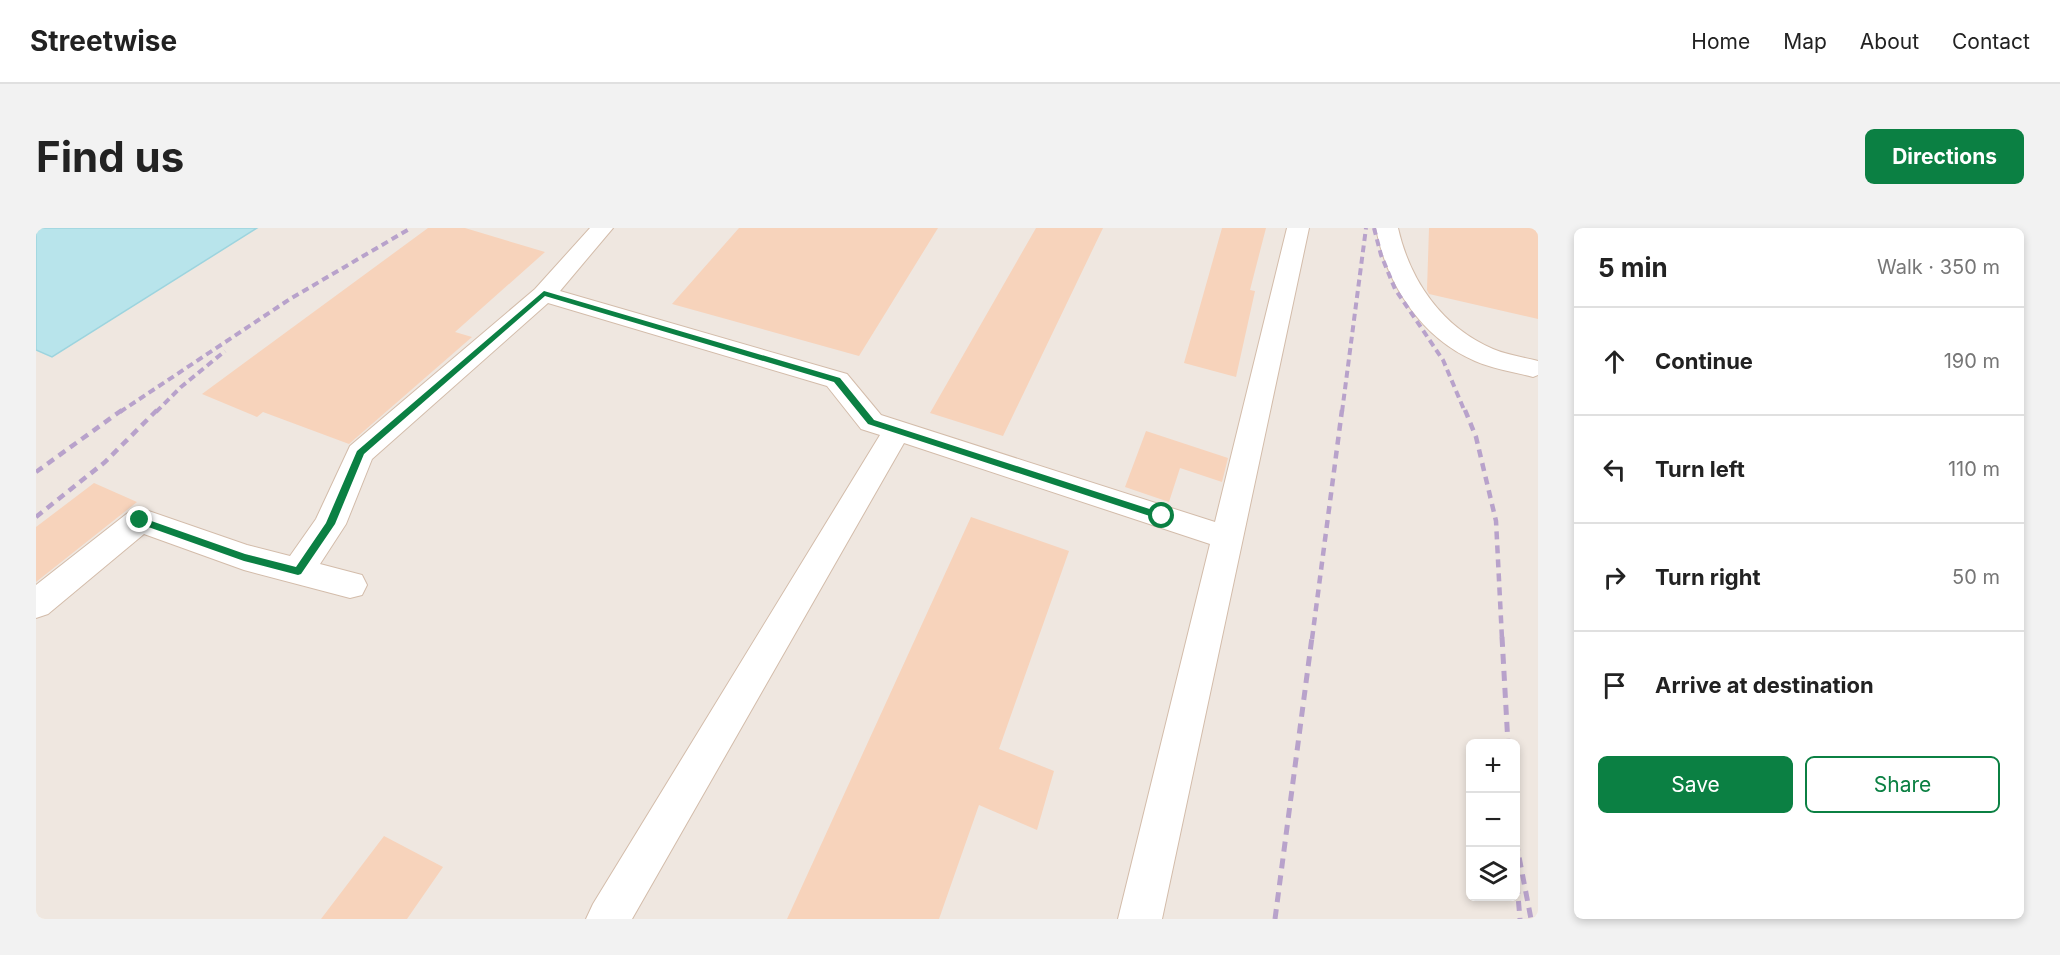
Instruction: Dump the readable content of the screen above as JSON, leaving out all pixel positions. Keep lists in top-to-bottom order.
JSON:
{
  "page": {
    "header": "Streetwise",
    "nav": [
      "Home",
      "Map",
      "About",
      "Contact"
    ],
    "buttons": [
      "Directions",
      ["Save", "Share"]
    ],
    "title": "Find us",
    "heading": ["5 min", "Walk · 350 m"],
    "list": [
      ["Continue", "190 m"],
      ["Turn left", "110 m"],
      ["Turn right", "50 m"],
      "Arrive at destination"
    ],
    "map_buttons": ["+", "−"]
  }
}
